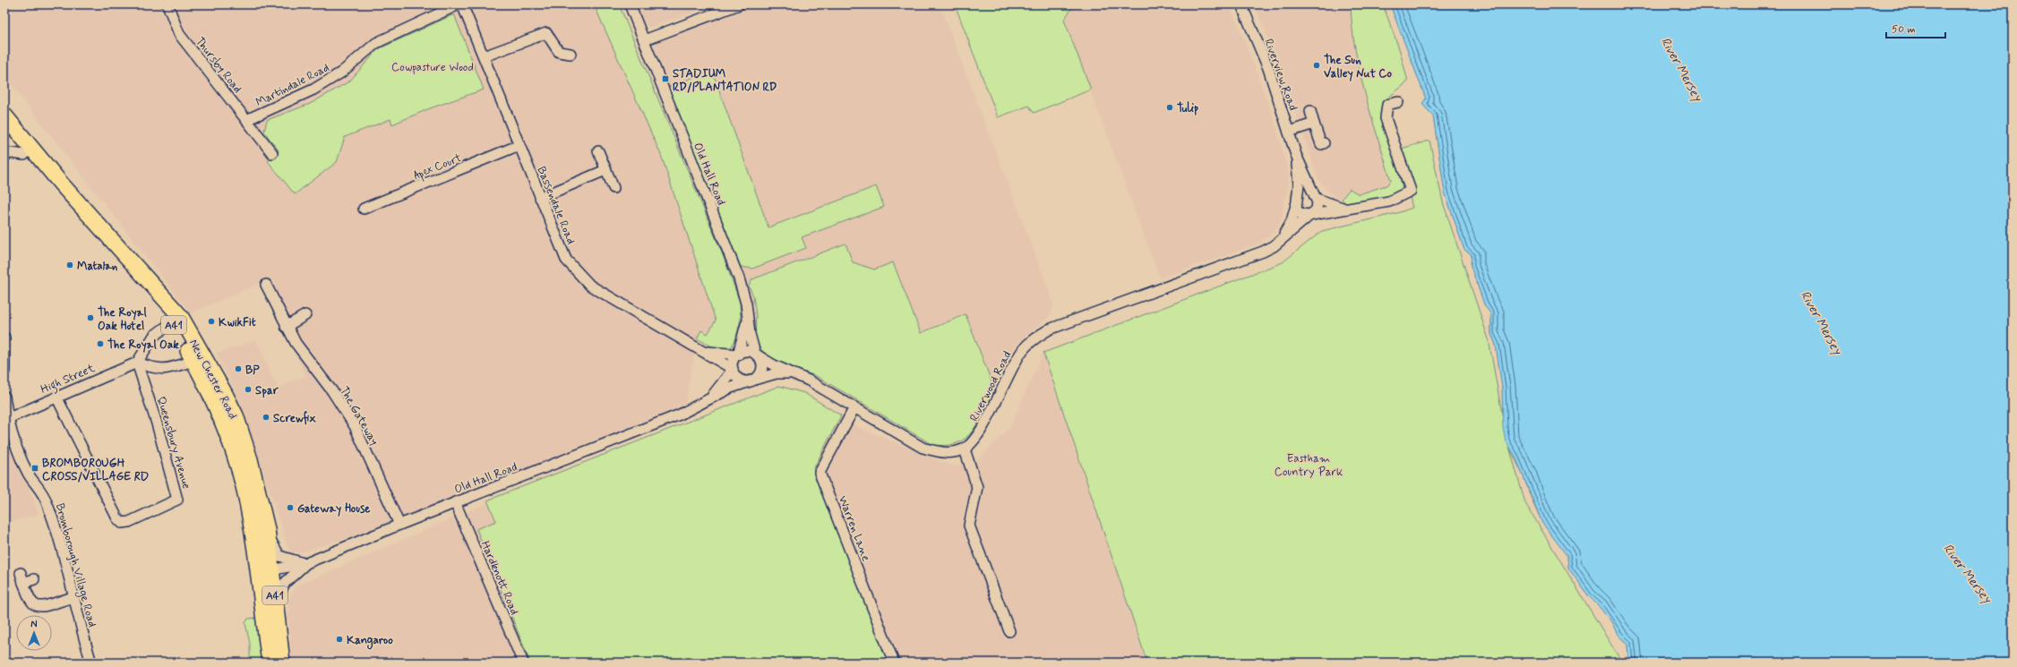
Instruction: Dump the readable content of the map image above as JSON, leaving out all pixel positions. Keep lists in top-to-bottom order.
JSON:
{
  "streets": {
    "highway": ["A41", "New Chester Road"],
    "street": [
      "Thursby Road",
      "Riverview Road",
      "Martindale Road",
      "Apex Court",
      "Old Hall Road",
      "Bassendale Road",
      "High Street",
      "Riverwood Road",
      "The Gateway",
      "Queensbury Avenue",
      "Warren Lane",
      "Bromborough Village Road",
      "Hardknott Road"
    ]
  },
  "crossings": [
    ["Thursby Road", "Martindale Road"],
    ["Riverview Road", "Riverwood Road"],
    ["Apex Court", "Bassendale Road"],
    ["Old Hall Road", "Bassendale Road"],
    ["Old Hall Road", "New Chester Road"],
    ["Old Hall Road", "The Gateway"],
    ["Old Hall Road", "Hardknott Road"],
    ["High Street", "Queensbury Avenue"],
    ["High Street", "Bromborough Village Road"]
  ],
  "water": ["River Mersey"],
  "parks": ["Cowpasture Wood", "Eastham Country Park"],
  "places": {
    "other": [
      "The Sun Valley Nut Co",
      "Tulip",
      "Matalan",
      "The Royal Oak Hotel",
      "KwikFit",
      "The Royal Oak",
      "BP",
      "Spar",
      "Screwfix",
      "Gateway House",
      "Kangaroo"
    ],
    "transit": ["STADIUM RD/PLANTATION RD", "BROMBOROUGH CROSS/VILLAGE RD"]
  },
  "scale_bar": "50 m",
  "north": "top"
}
